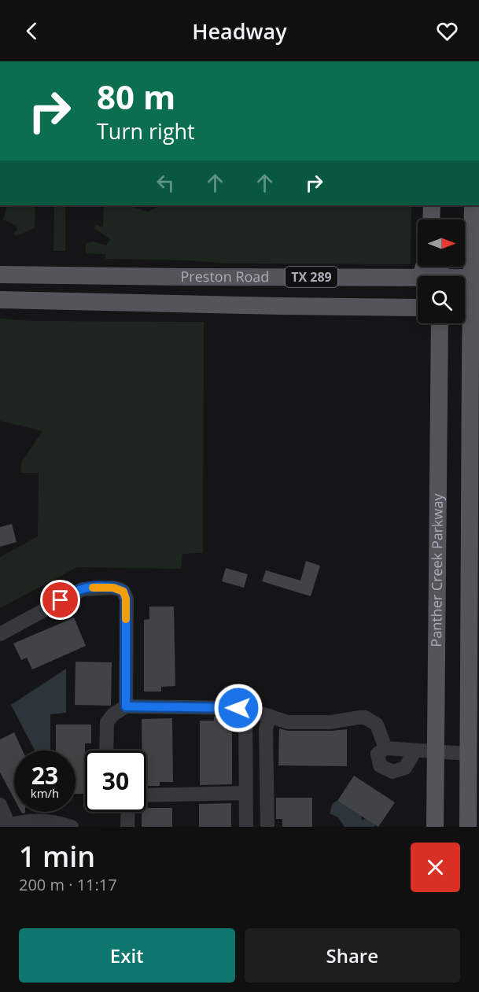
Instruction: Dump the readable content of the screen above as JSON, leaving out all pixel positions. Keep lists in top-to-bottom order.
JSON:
{
  "streets": {
    "main road": ["Preston Road", "TX 289", "Panther Creek Parkway"]
  },
  "north": "right",
  "page": {
    "header": "Headway",
    "turn": ["80 m", "Turn right"],
    "speed": "23 km/h",
    "limit": "30",
    "heading": ["1 min", "200 m · 11:17"],
    "buttons": ["Exit", "Share"]
  }
}
